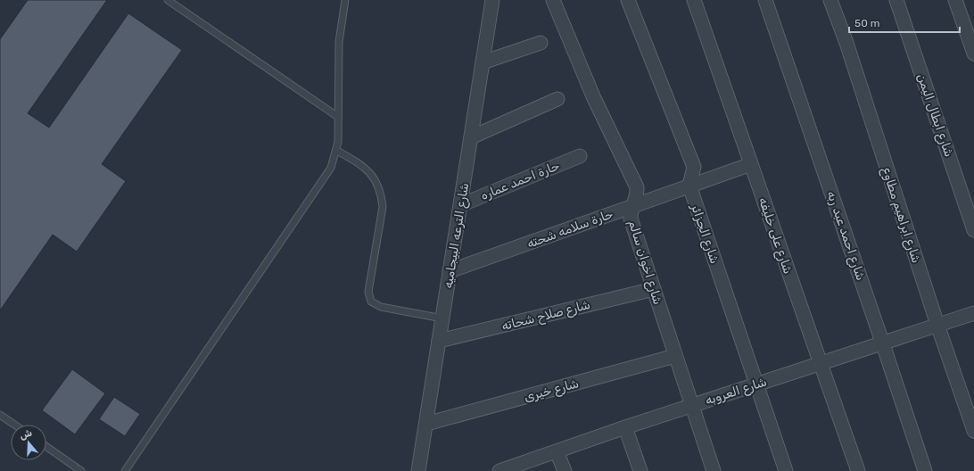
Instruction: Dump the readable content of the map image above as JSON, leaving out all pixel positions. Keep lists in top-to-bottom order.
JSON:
{
  "streets": {
    "street": [
      "شارع ابطال اليمن",
      "حارة احمد عماره",
      "شارع ابراهيم مطاوع",
      "حارة سلامه شحته",
      "شارع الجزائر",
      "شارع الترعه البيجاميه",
      "شارع على خليفه",
      "شارع احمد عبد ربه",
      "شارع اخوان سالم",
      "شارع صلاح شحاته",
      "شارع خيرى",
      "شارع العروبه"
    ]
  },
  "crossings": [
    ["حارة احمد عماره", "شارع الترعه البيجاميه"],
    ["شارع ابراهيم مطاوع", "شارع العروبه"],
    ["حارة سلامه شحته", "شارع الجزائر"],
    ["حارة سلامه شحته", "شارع الترعه البيجاميه"],
    ["حارة سلامه شحته", "شارع على خليفه"],
    ["حارة سلامه شحته", "شارع اخوان سالم"],
    ["شارع الجزائر", "شارع العروبه"],
    ["شارع الترعه البيجاميه", "شارع صلاح شحاته"],
    ["شارع الترعه البيجاميه", "شارع خيرى"],
    ["شارع على خليفه", "شارع العروبه"],
    ["شارع احمد عبد ربه", "شارع العروبه"],
    ["شارع اخوان سالم", "شارع صلاح شحاته"],
    ["شارع اخوان سالم", "شارع خيرى"],
    ["شارع اخوان سالم", "شارع العروبه"]
  ],
  "scale_bar": "50 m",
  "north": "top"
}
